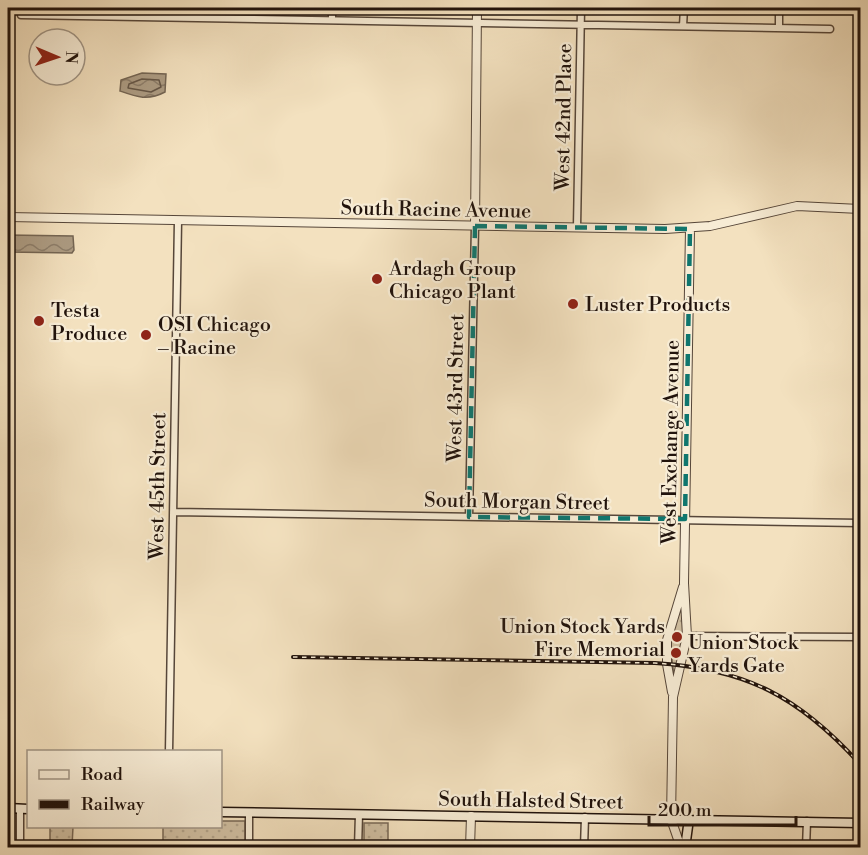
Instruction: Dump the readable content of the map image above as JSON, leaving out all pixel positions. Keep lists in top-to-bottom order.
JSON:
{
  "streets": {
    "main road": ["South Halsted Street"],
    "street": [
      "West 42nd Place",
      "South Racine Avenue",
      "West 43rd Street",
      "West Exchange Avenue",
      "West 45th Street",
      "South Morgan Street"
    ]
  },
  "crossings": [
    ["West 42nd Place", "South Racine Avenue"],
    ["South Racine Avenue", "West 43rd Street"],
    ["South Racine Avenue", "West Exchange Avenue"],
    ["South Racine Avenue", "West 45th Street"],
    ["West 43rd Street", "South Morgan Street"],
    ["West Exchange Avenue", "South Morgan Street"],
    ["West Exchange Avenue", "South Halsted Street"],
    ["West 45th Street", "South Morgan Street"]
  ],
  "places": [
    "Ardagh Group Chicago Plant",
    "Luster Products",
    "Testa Produce",
    "OSI Chicago – Racine",
    "Union Stock Yards Fire Memorial",
    "Union Stock Yards Gate"
  ],
  "legend": ["Road", "Railway"],
  "scale_bar": "200 m",
  "north": "right"
}
